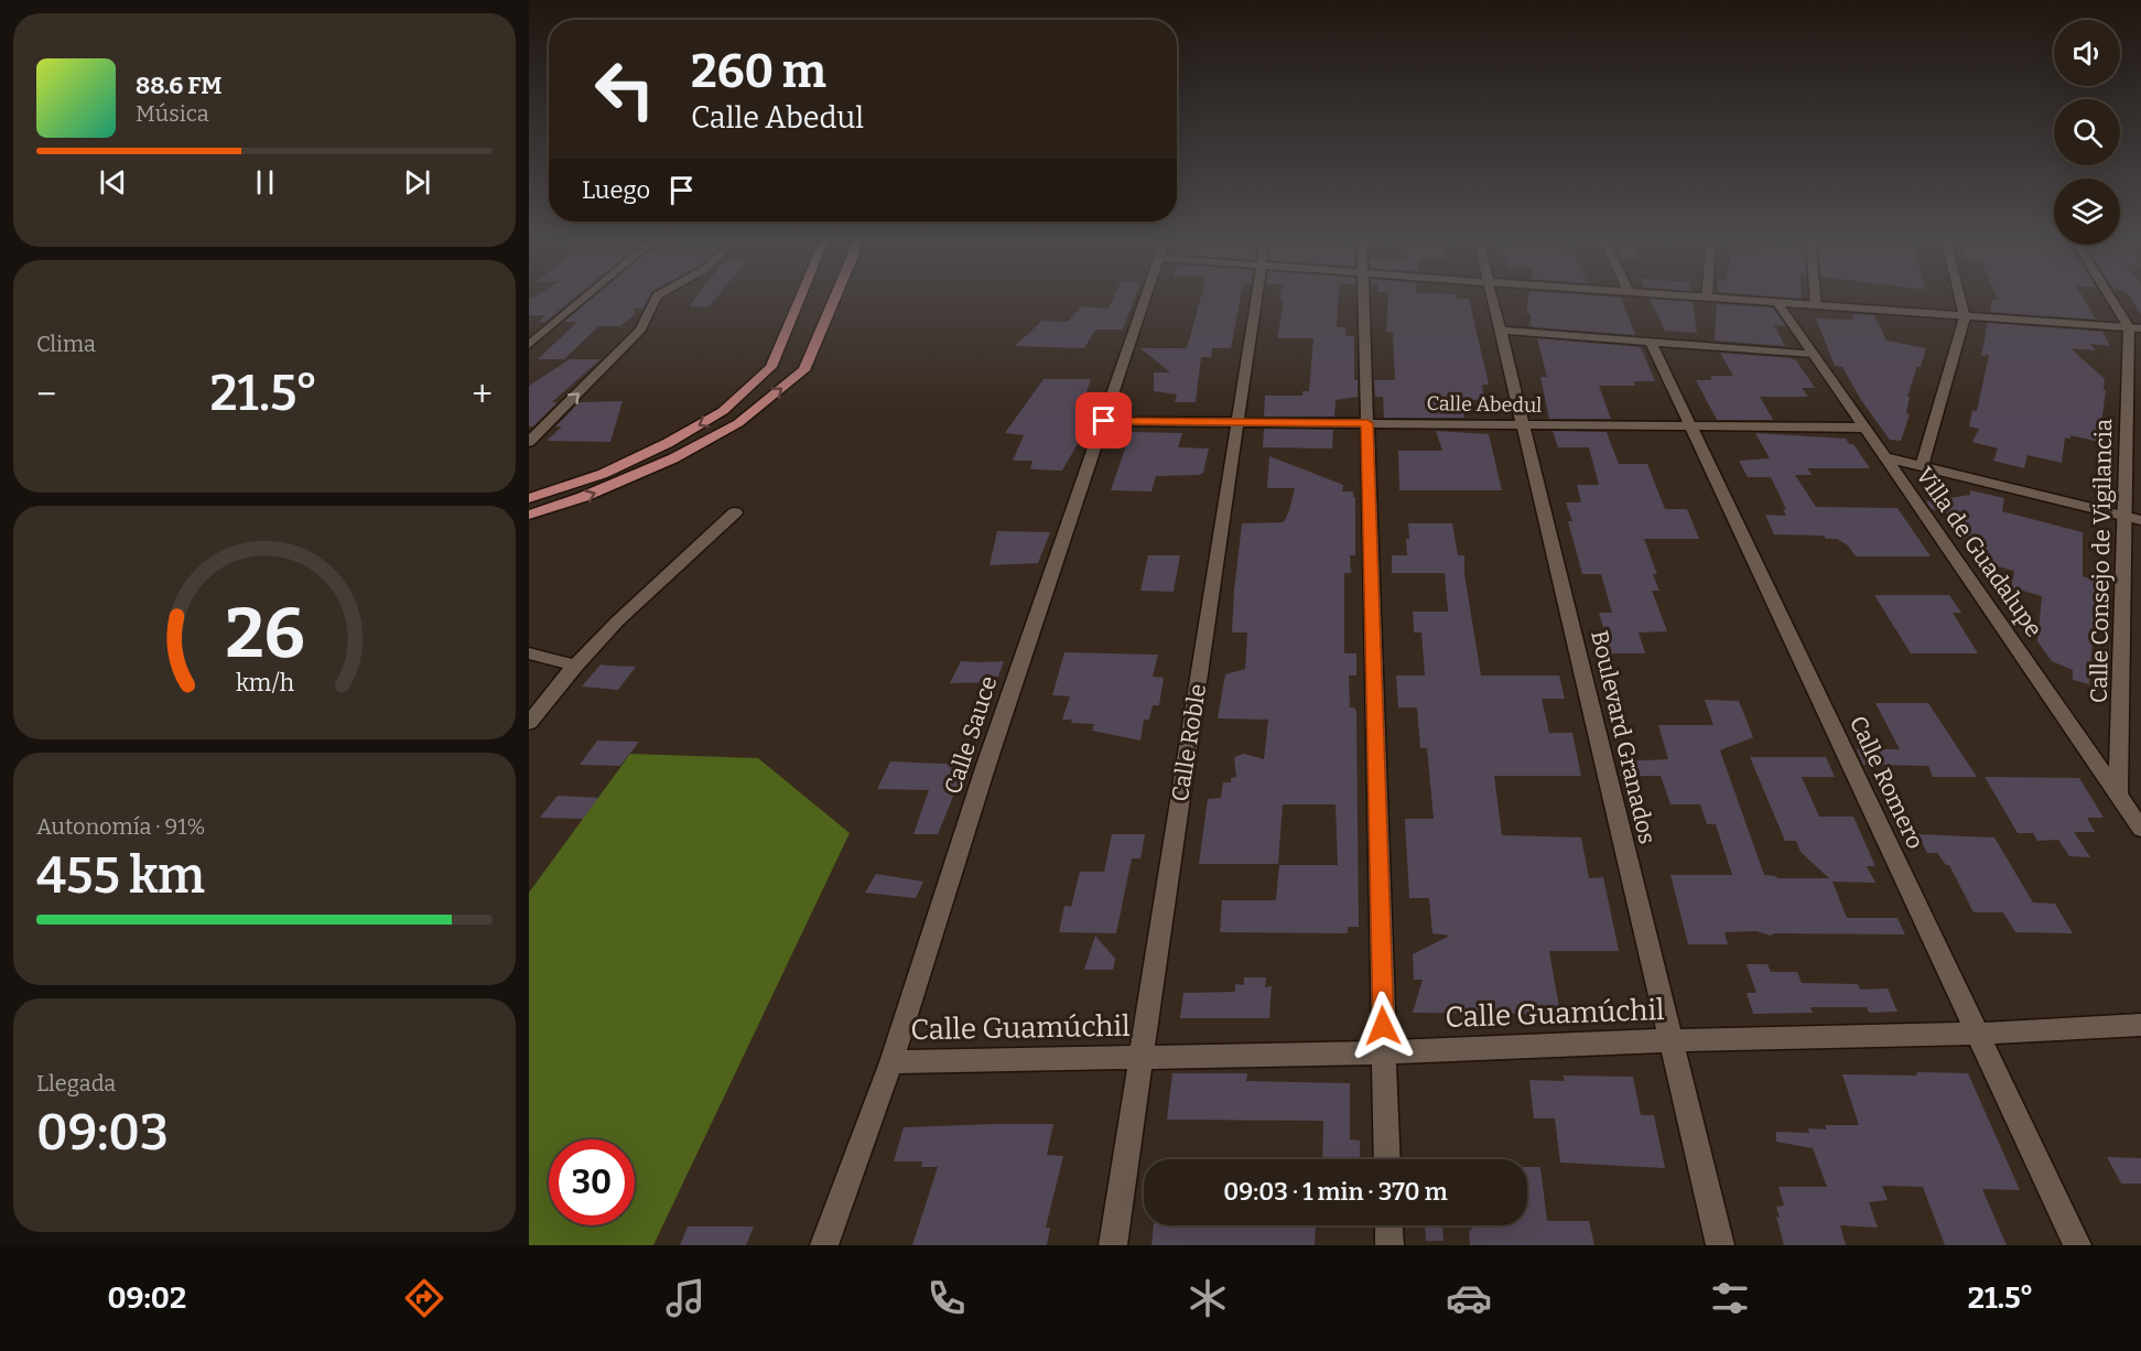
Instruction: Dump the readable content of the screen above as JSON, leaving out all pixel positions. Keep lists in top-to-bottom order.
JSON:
{
  "streets": {
    "street": [
      "Calle Abedul",
      "Villa de Guadalupe",
      "Calle Consejo de Vigilancia",
      "Calle Sauce",
      "Boulevard Granados",
      "Calle Roble",
      "Calle Romero",
      "Calle Guamúchil"
    ]
  },
  "crossings": [
    ["Calle Abedul", "Villa de Guadalupe"],
    ["Calle Abedul", "Calle Sauce"],
    ["Calle Abedul", "Boulevard Granados"],
    ["Calle Abedul", "Calle Roble"],
    ["Calle Abedul", "Calle Romero"],
    ["Villa de Guadalupe", "Calle Consejo de Vigilancia"],
    ["Calle Sauce", "Calle Guamúchil"],
    ["Boulevard Granados", "Calle Guamúchil"],
    ["Calle Roble", "Calle Guamúchil"],
    ["Calle Romero", "Calle Guamúchil"]
  ],
  "page": {
    "turn": ["260 m", "Calle Abedul"],
    "song": ["88.6 FM", "Música"],
    "then": "Luego",
    "tile": [
      "Clima",
      ["Autonomía · 91%", "455 km"],
      ["Llegada", "09:03"]
    ],
    "heat": ["−", "21.5°", "+"],
    "limit": "30",
    "trip": "09:03 · 1 min · 370 m",
    "tabs": ["09:02", "21.5°"],
    "gauge": ["26", "km/h"]
  }
}
